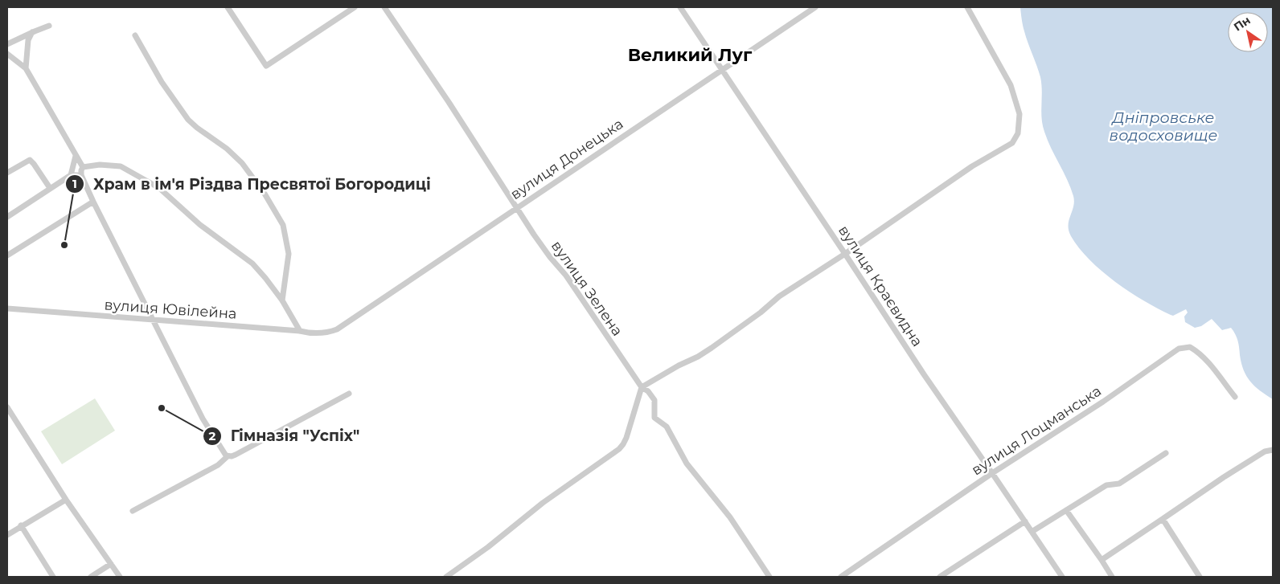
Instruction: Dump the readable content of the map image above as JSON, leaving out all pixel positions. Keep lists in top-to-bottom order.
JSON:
{
  "streets": {
    "street": [
      "вулиця Донецька",
      "вулиця Краєвидна",
      "вулиця Зелена",
      "вулиця Ювілейна",
      "вулиця Лоцманська"
    ]
  },
  "crossings": [
    ["вулиця Донецька", "вулиця Краєвидна"],
    ["вулиця Донецька", "вулиця Зелена"],
    ["вулиця Донецька", "вулиця Ювілейна"],
    ["вулиця Краєвидна", "вулиця Лоцманська"]
  ],
  "districts": ["Великий Луг"],
  "water": ["Дніпровське водосховище"],
  "places": ["Храм в ім'я Різдва Пресвятої Богородиці", "Гімназія \"Успіх\""],
  "north": "top left"
}
